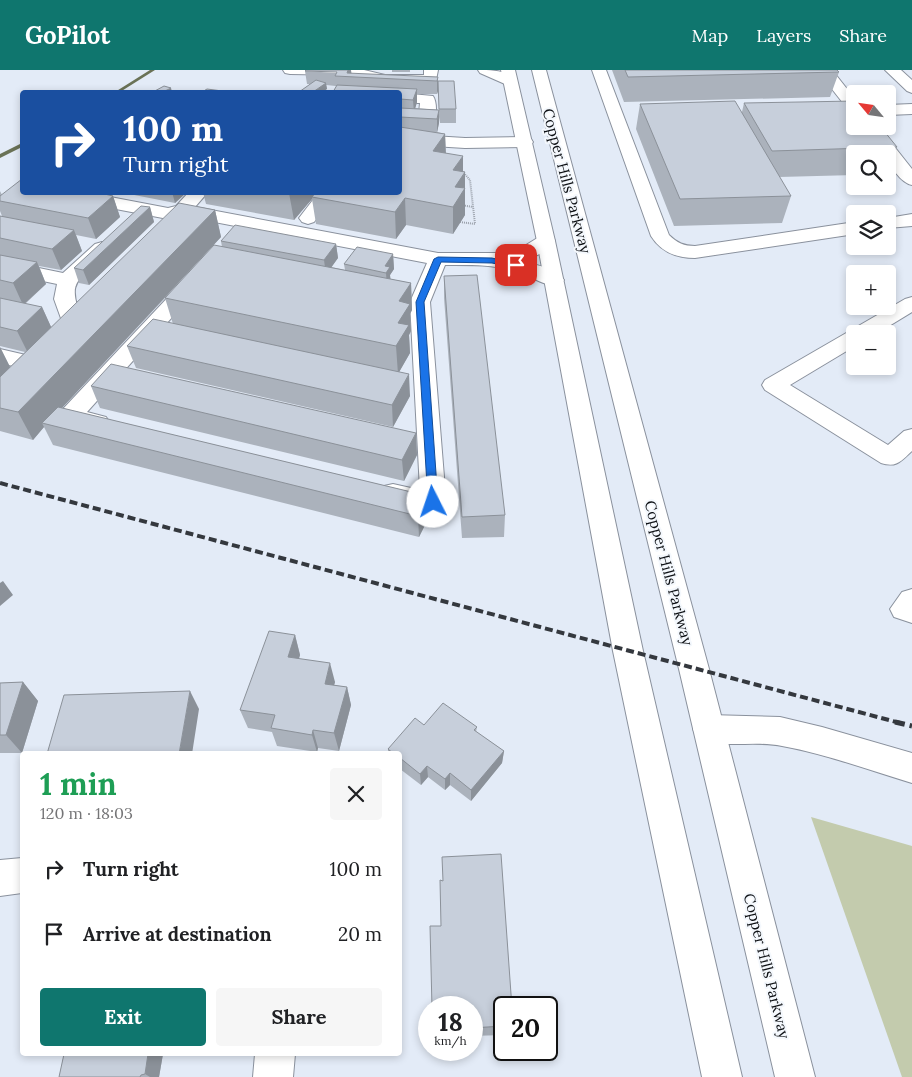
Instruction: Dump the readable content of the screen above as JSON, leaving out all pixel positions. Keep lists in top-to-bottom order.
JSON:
{
  "streets": {
    "main road": ["Copper Hills Parkway"]
  },
  "north": "top left",
  "page": {
    "header": "GoPilot",
    "nav": ["Map", "Layers", "Share"],
    "map_buttons": ["+", "−"],
    "turn": ["100 m", "Turn right"],
    "heading": ["1 min", "120 m · 18:03"],
    "list": [
      {
        "name": "Turn right",
        "value": "100 m"
      },
      {
        "name": "Arrive at destination",
        "value": "20 m"
      }
    ],
    "buttons": ["Exit", "Share"],
    "speed": "18 km/h",
    "limit": "20"
  }
}
